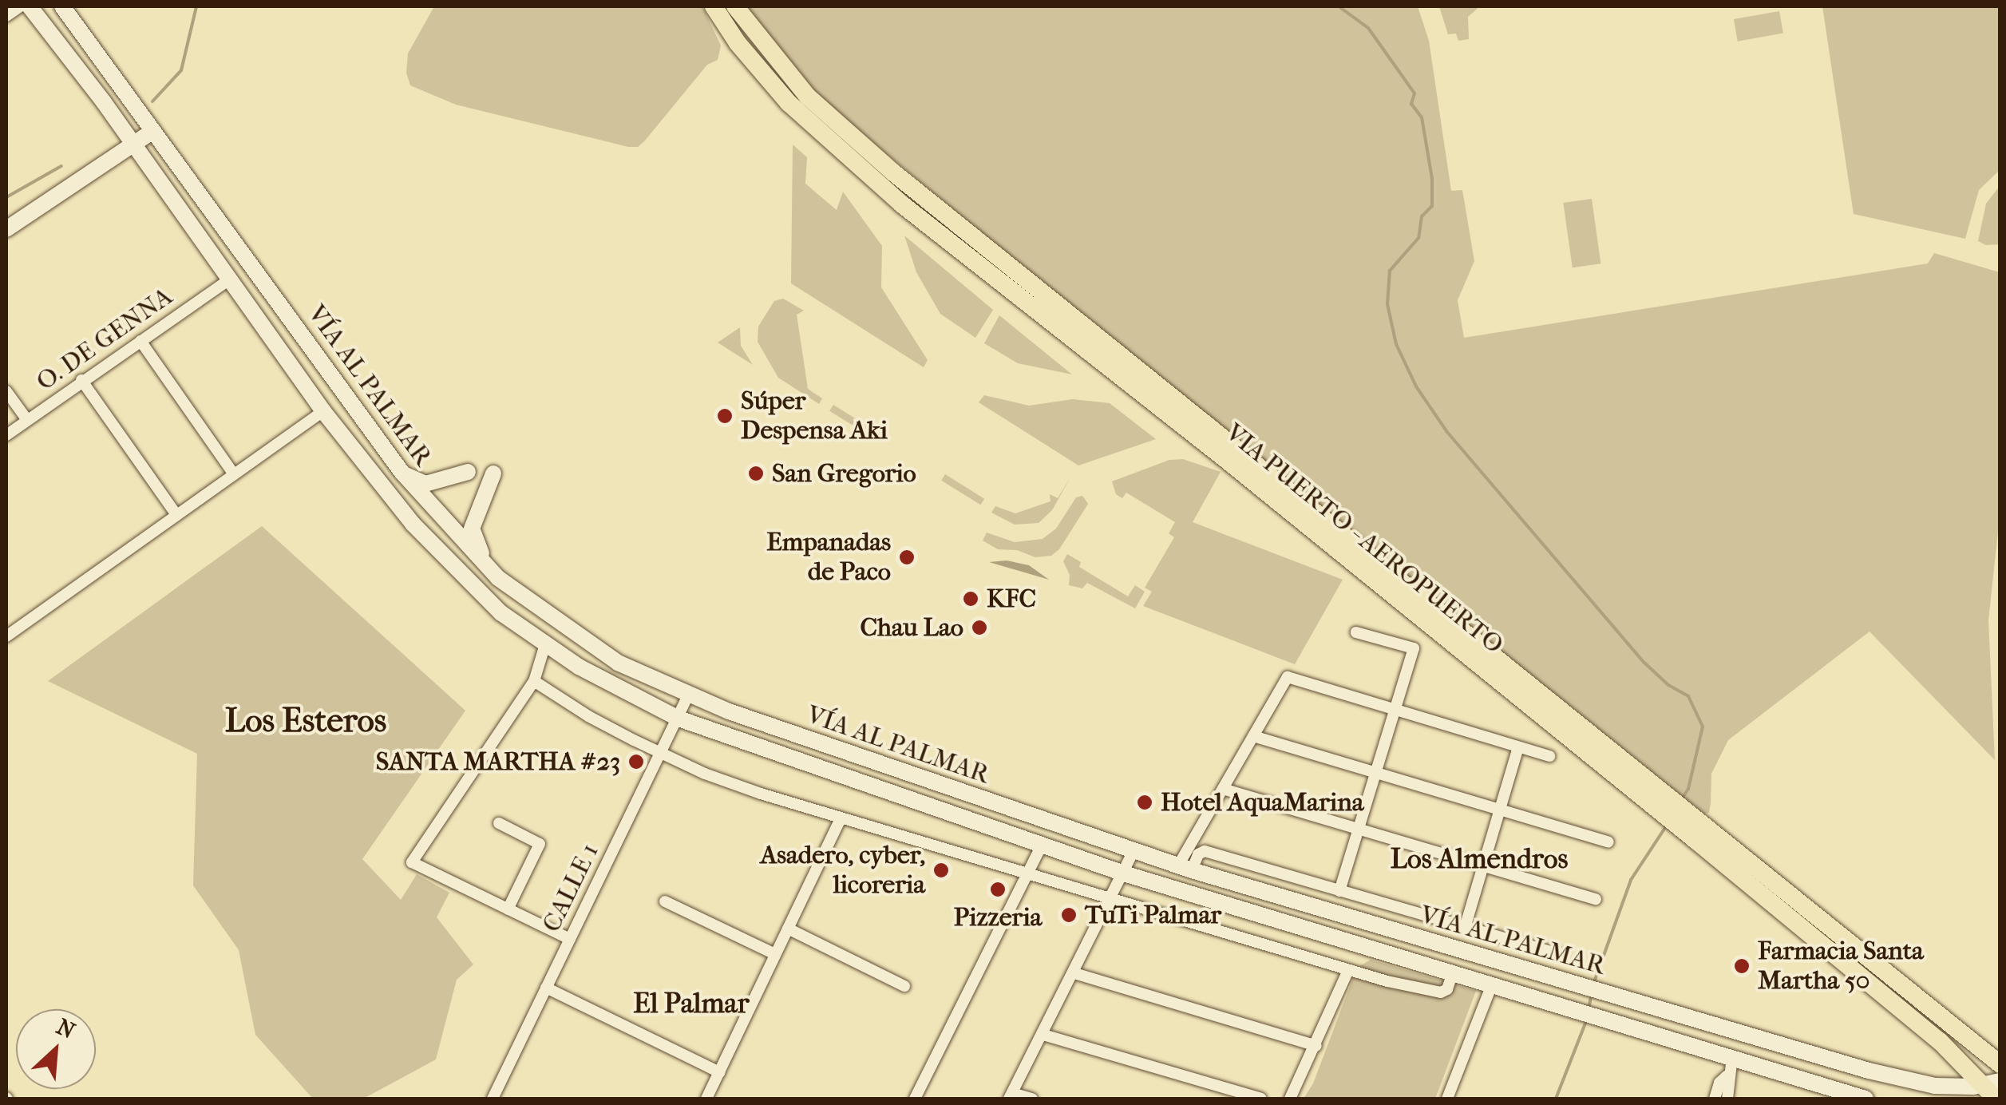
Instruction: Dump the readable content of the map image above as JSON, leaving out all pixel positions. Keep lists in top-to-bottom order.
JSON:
{
  "streets": {
    "main road": ["VÍA AL PALMAR", "VIA PUERTO - AEROPUERTO"],
    "street": ["O. DE GENNA", "CALLE 1"]
  },
  "crossings": [
    ["O. DE GENNA", "VÍA AL PALMAR"],
    ["VÍA AL PALMAR", "VIA PUERTO - AEROPUERTO"],
    ["VÍA AL PALMAR", "CALLE 1"]
  ],
  "districts": ["Los Esteros", "Los Almendros", "El Palmar"],
  "places": [
    "Súper Despensa Aki",
    "San Gregorio",
    "Empanadas de Paco",
    "KFC",
    "Chau Lao",
    "SANTA MARTHA #23",
    "Hotel AquaMarina",
    "Asadero, cyber, licoreria",
    "Pizzeria",
    "TuTi Palmar",
    "Farmacia Santa Martha 50"
  ],
  "north": "top right"
}
